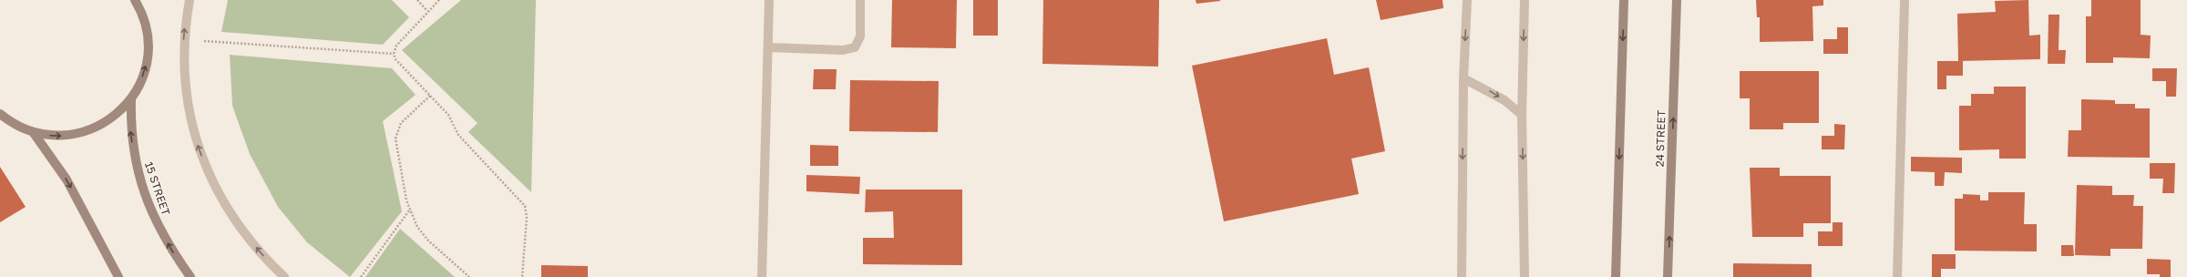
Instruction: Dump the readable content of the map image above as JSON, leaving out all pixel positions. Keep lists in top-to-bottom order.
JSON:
{
  "streets": {
    "street": ["24 STREET", "15 STREET"]
  }
}
